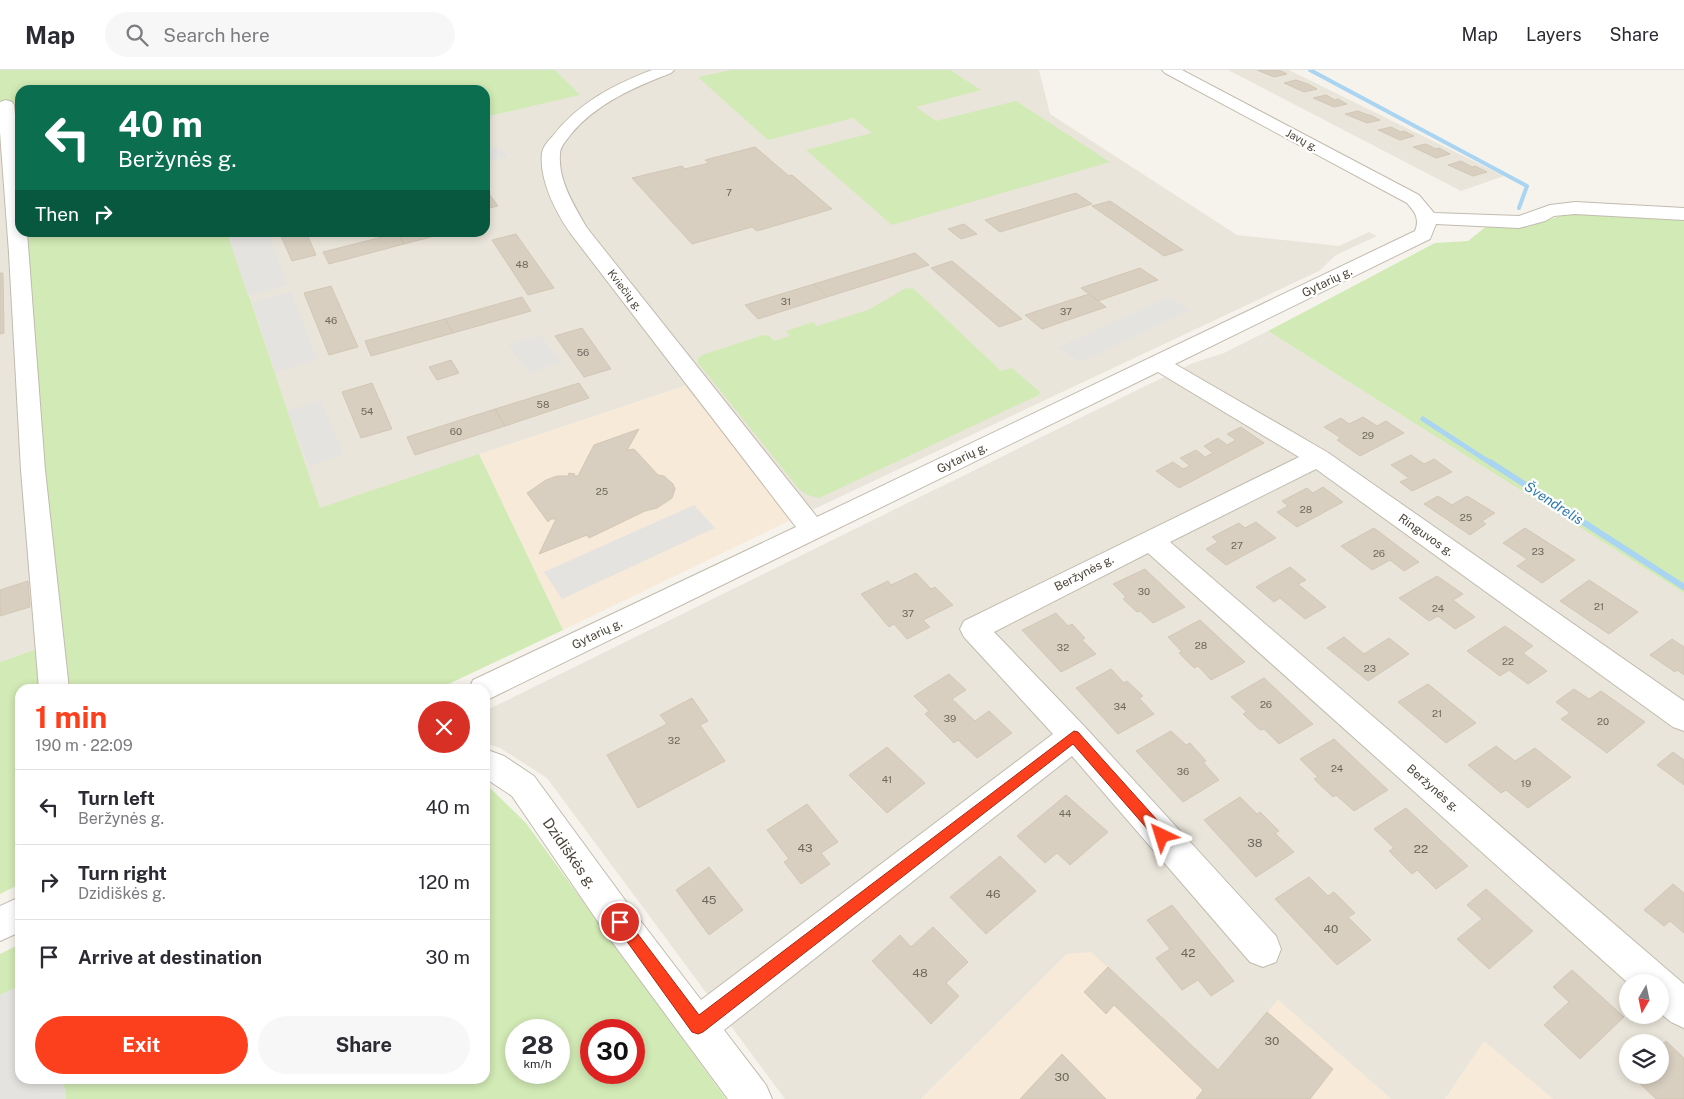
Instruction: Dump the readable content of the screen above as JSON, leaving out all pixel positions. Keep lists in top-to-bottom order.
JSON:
{
  "streets": {
    "street": [
      "Javų g.",
      "Gytarių g.",
      "Kviečių g.",
      "Ringuvos g.",
      "Beržynės g.",
      "Dzidiškės g."
    ]
  },
  "crossings": [
    ["Javų g.", "Gytarių g."],
    ["Gytarių g.", "Kviečių g."],
    ["Gytarių g.", "Ringuvos g."]
  ],
  "water": ["Švendrelis"],
  "house_numbers": [
    "7",
    "48",
    "31",
    "37",
    "46",
    "56",
    "58",
    "54",
    "60",
    "29",
    "25",
    "28",
    "25",
    "27",
    "23",
    "26",
    "30",
    "21",
    "24",
    "37",
    "28",
    "32",
    "22",
    "23",
    "26",
    "34",
    "21",
    "39",
    "20",
    "32",
    "24",
    "36",
    "41",
    "19",
    "44",
    "38",
    "43",
    "22",
    "46",
    "45",
    "40",
    "42",
    "48",
    "30",
    "30"
  ],
  "north": "bottom",
  "page": {
    "header": "Map",
    "search": "Search here",
    "nav": ["Map", "Layers", "Share"],
    "turn": ["40 m", "Beržynės g."],
    "then": "Then",
    "heading": ["1 min", "190 m · 22:09"],
    "list": [
      {
        "name": "Turn left",
        "note": "Beržynės g.",
        "value": "40 m"
      },
      {
        "name": "Turn right",
        "note": "Dzidiškės g.",
        "value": "120 m"
      },
      {
        "name": "Arrive at destination",
        "value": "30 m"
      }
    ],
    "buttons": ["Exit", "Share"],
    "speed": "28 km/h",
    "limit": "30"
  }
}
